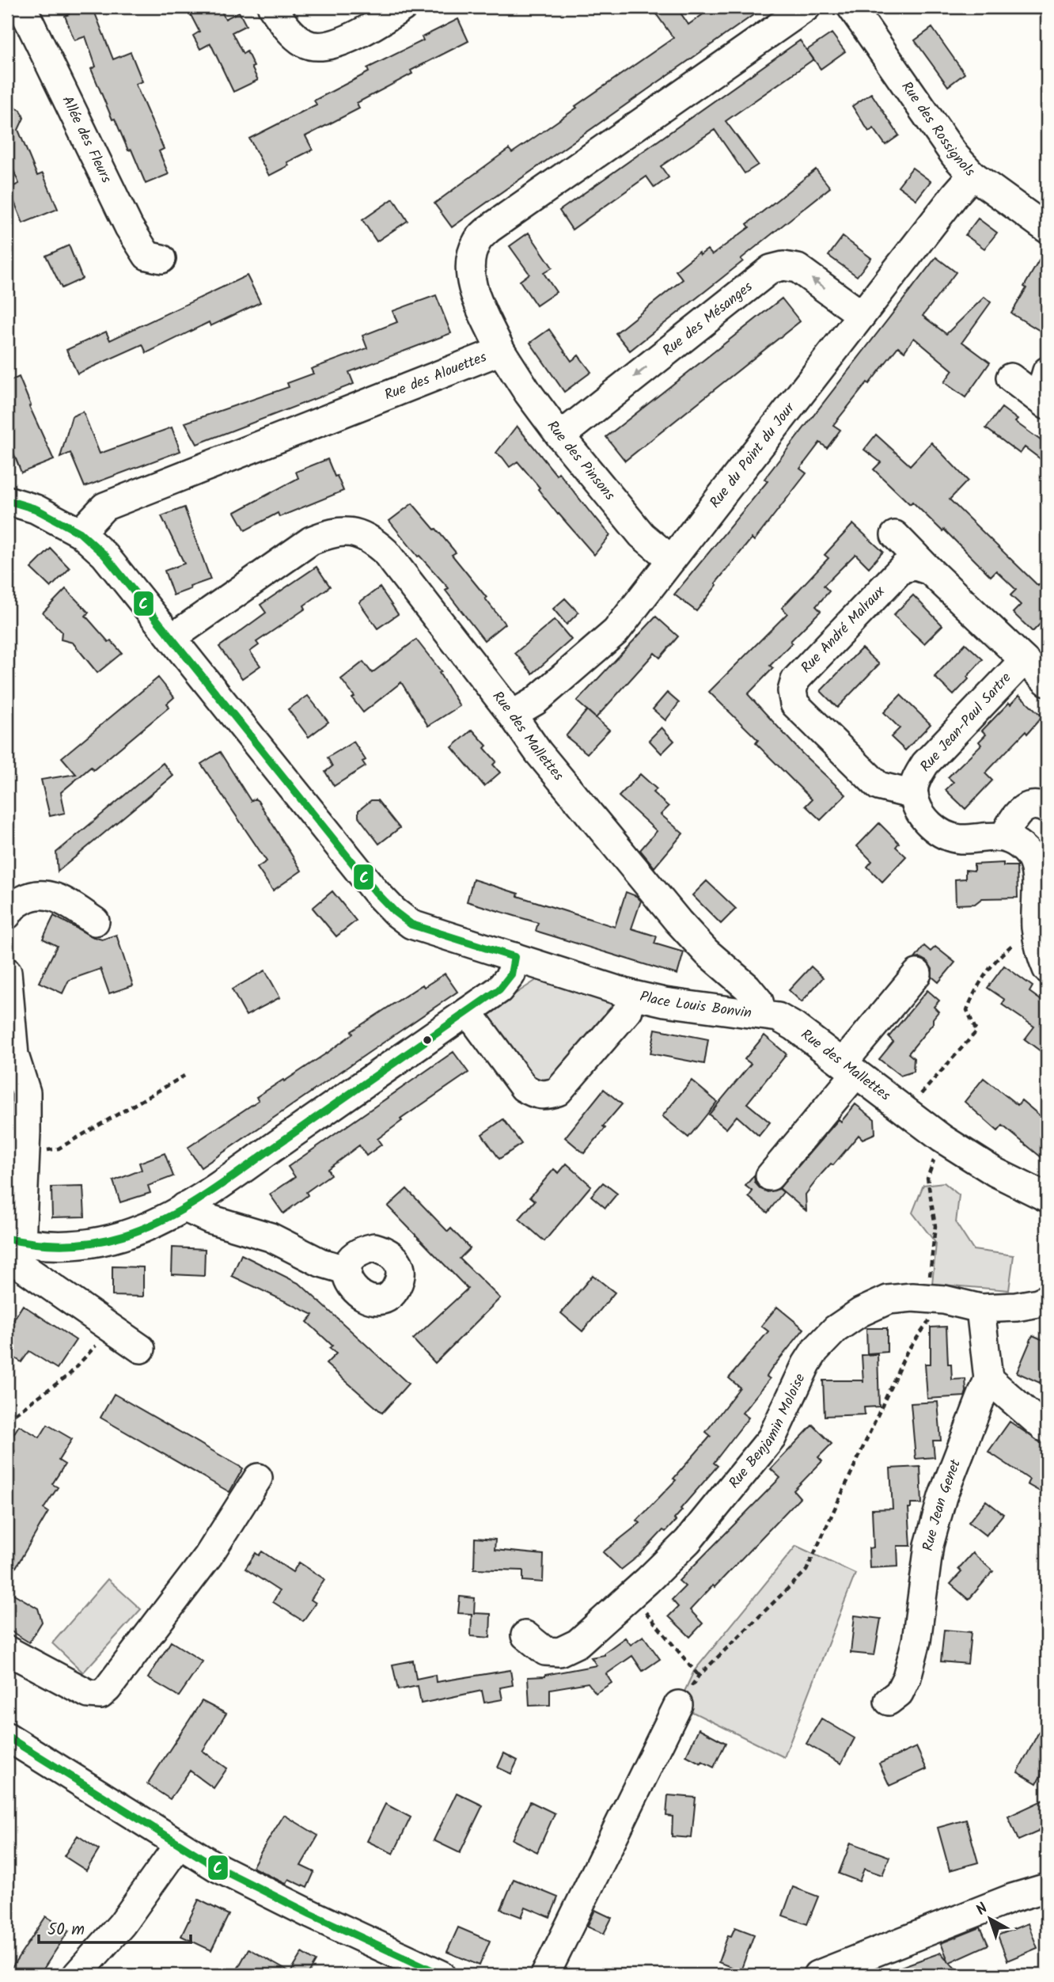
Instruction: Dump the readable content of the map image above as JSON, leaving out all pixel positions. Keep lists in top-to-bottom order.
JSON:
{
  "streets": {
    "street": [
      "Rue des Rossignols",
      "Allée des Fleurs",
      "Rue des Mésanges",
      "Rue des Alouettes",
      "Rue du Point du Jour",
      "Rue des Pinsons",
      "Rue André Malraux",
      "Rue Jean-Paul Sartre",
      "Rue des Mallettes",
      "Place Louis Bonvin",
      "Rue Benjamin Moloise",
      "Rue Jean Genet"
    ]
  },
  "crossings": [
    ["Rue des Rossignols", "Rue du Point du Jour"],
    ["Rue des Mésanges", "Rue du Point du Jour"],
    ["Rue des Mésanges", "Rue des Pinsons"],
    ["Rue des Alouettes", "Rue des Pinsons"],
    ["Rue du Point du Jour", "Rue des Pinsons"],
    ["Rue du Point du Jour", "Rue des Mallettes"],
    ["Rue André Malraux", "Rue Jean-Paul Sartre"],
    ["Rue des Mallettes", "Place Louis Bonvin"],
    ["Rue Benjamin Moloise", "Rue Jean Genet"]
  ],
  "one_way": ["Rue des Mésanges"],
  "lines": ["transit line C"],
  "scale_bar": "50 m",
  "north": "top left"
}
